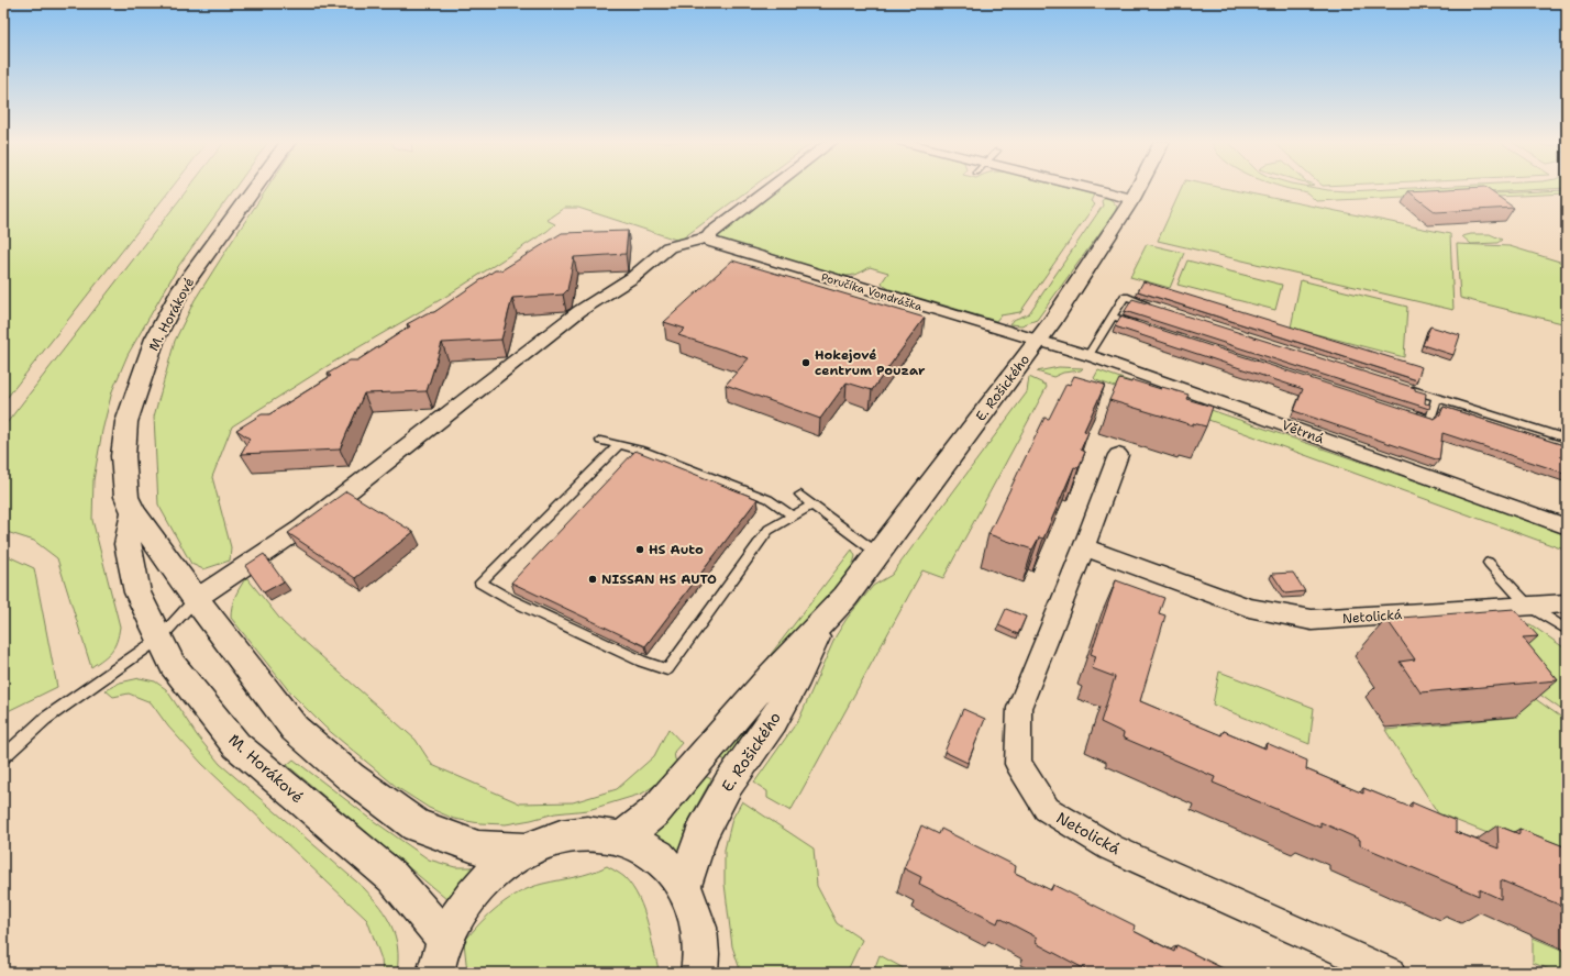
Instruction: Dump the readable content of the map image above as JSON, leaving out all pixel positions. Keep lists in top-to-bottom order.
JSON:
{
  "streets": {
    "street": [
      "Poručíka Vondráška",
      "M. Horákové",
      "E. Rošického",
      "Větrná",
      "Netolická"
    ]
  },
  "crossings": [
    ["Poručíka Vondráška", "E. Rošického"],
    ["Poručíka Vondráška", "Větrná"],
    ["E. Rošického", "Větrná"]
  ],
  "places": ["Hokejové centrum Pouzar", "HS Auto", "NISSAN HS AUTO"]
}
